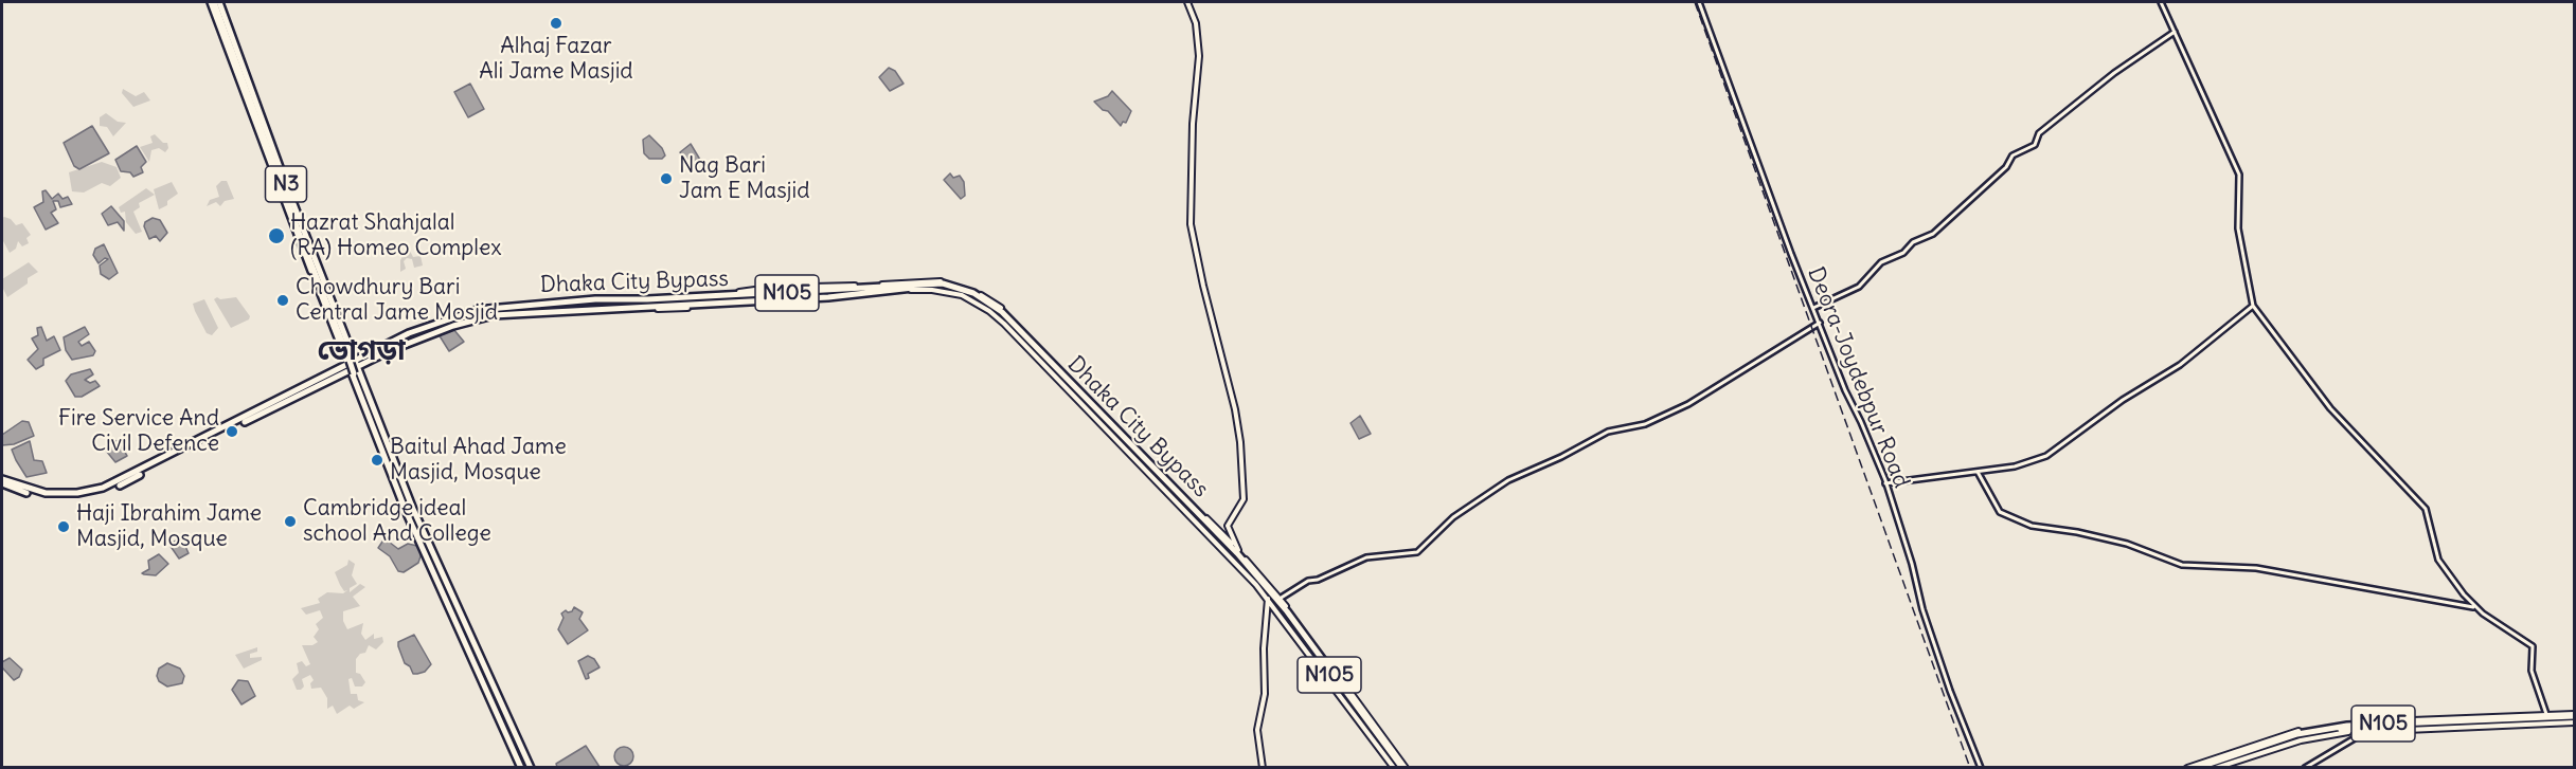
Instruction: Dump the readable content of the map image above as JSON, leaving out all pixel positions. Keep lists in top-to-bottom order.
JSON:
{
  "streets": {
    "highway": ["N3", "Dhaka City Bypass", "N105"],
    "street": ["Deora-Joydebpur Road"]
  },
  "crossings": [
    ["N3", "Dhaka City Bypass"]
  ],
  "districts": ["ভোগড়া"],
  "places": [
    "Alhaj Fazar Ali Jame Masjid",
    "Nag Bari Jam E Masjid",
    "Hazrat Shahjalal (RA) Homeo Complex",
    "Chowdhury Bari Central Jame Mosjid",
    "Fire Service And Civil Defence",
    "Baitul Ahad Jame Masjid, Mosque",
    "Cambridge ideal school And College",
    "Haji Ibrahim Jame Masjid, Mosque"
  ]
}
